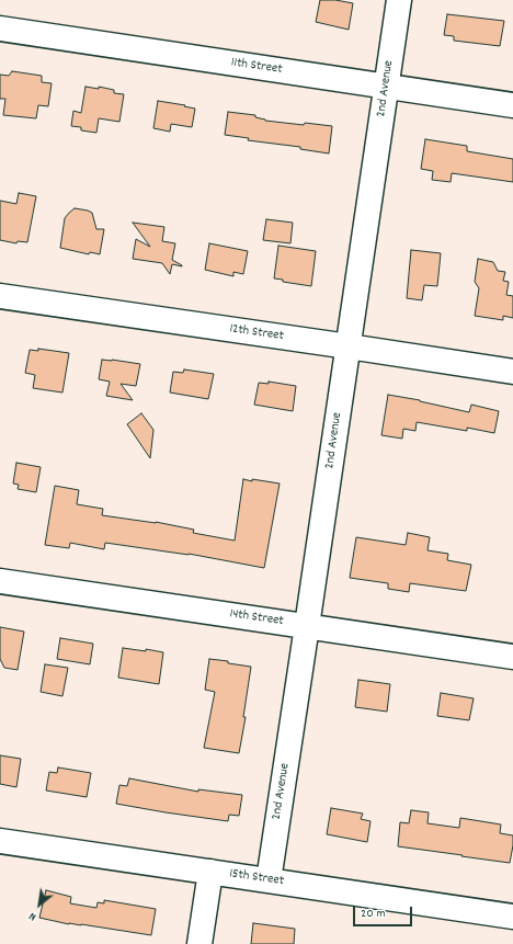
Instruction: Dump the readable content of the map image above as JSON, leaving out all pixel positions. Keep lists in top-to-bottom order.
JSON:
{
  "streets": {
    "street": [
      "11th Street",
      "2nd Avenue",
      "12th Street",
      "14th Street",
      "15th Street"
    ]
  },
  "crossings": [
    ["11th Street", "2nd Avenue"],
    ["2nd Avenue", "12th Street"],
    ["2nd Avenue", "14th Street"],
    ["2nd Avenue", "15th Street"]
  ],
  "scale_bar": "20 m",
  "north": "bottom left"
}
